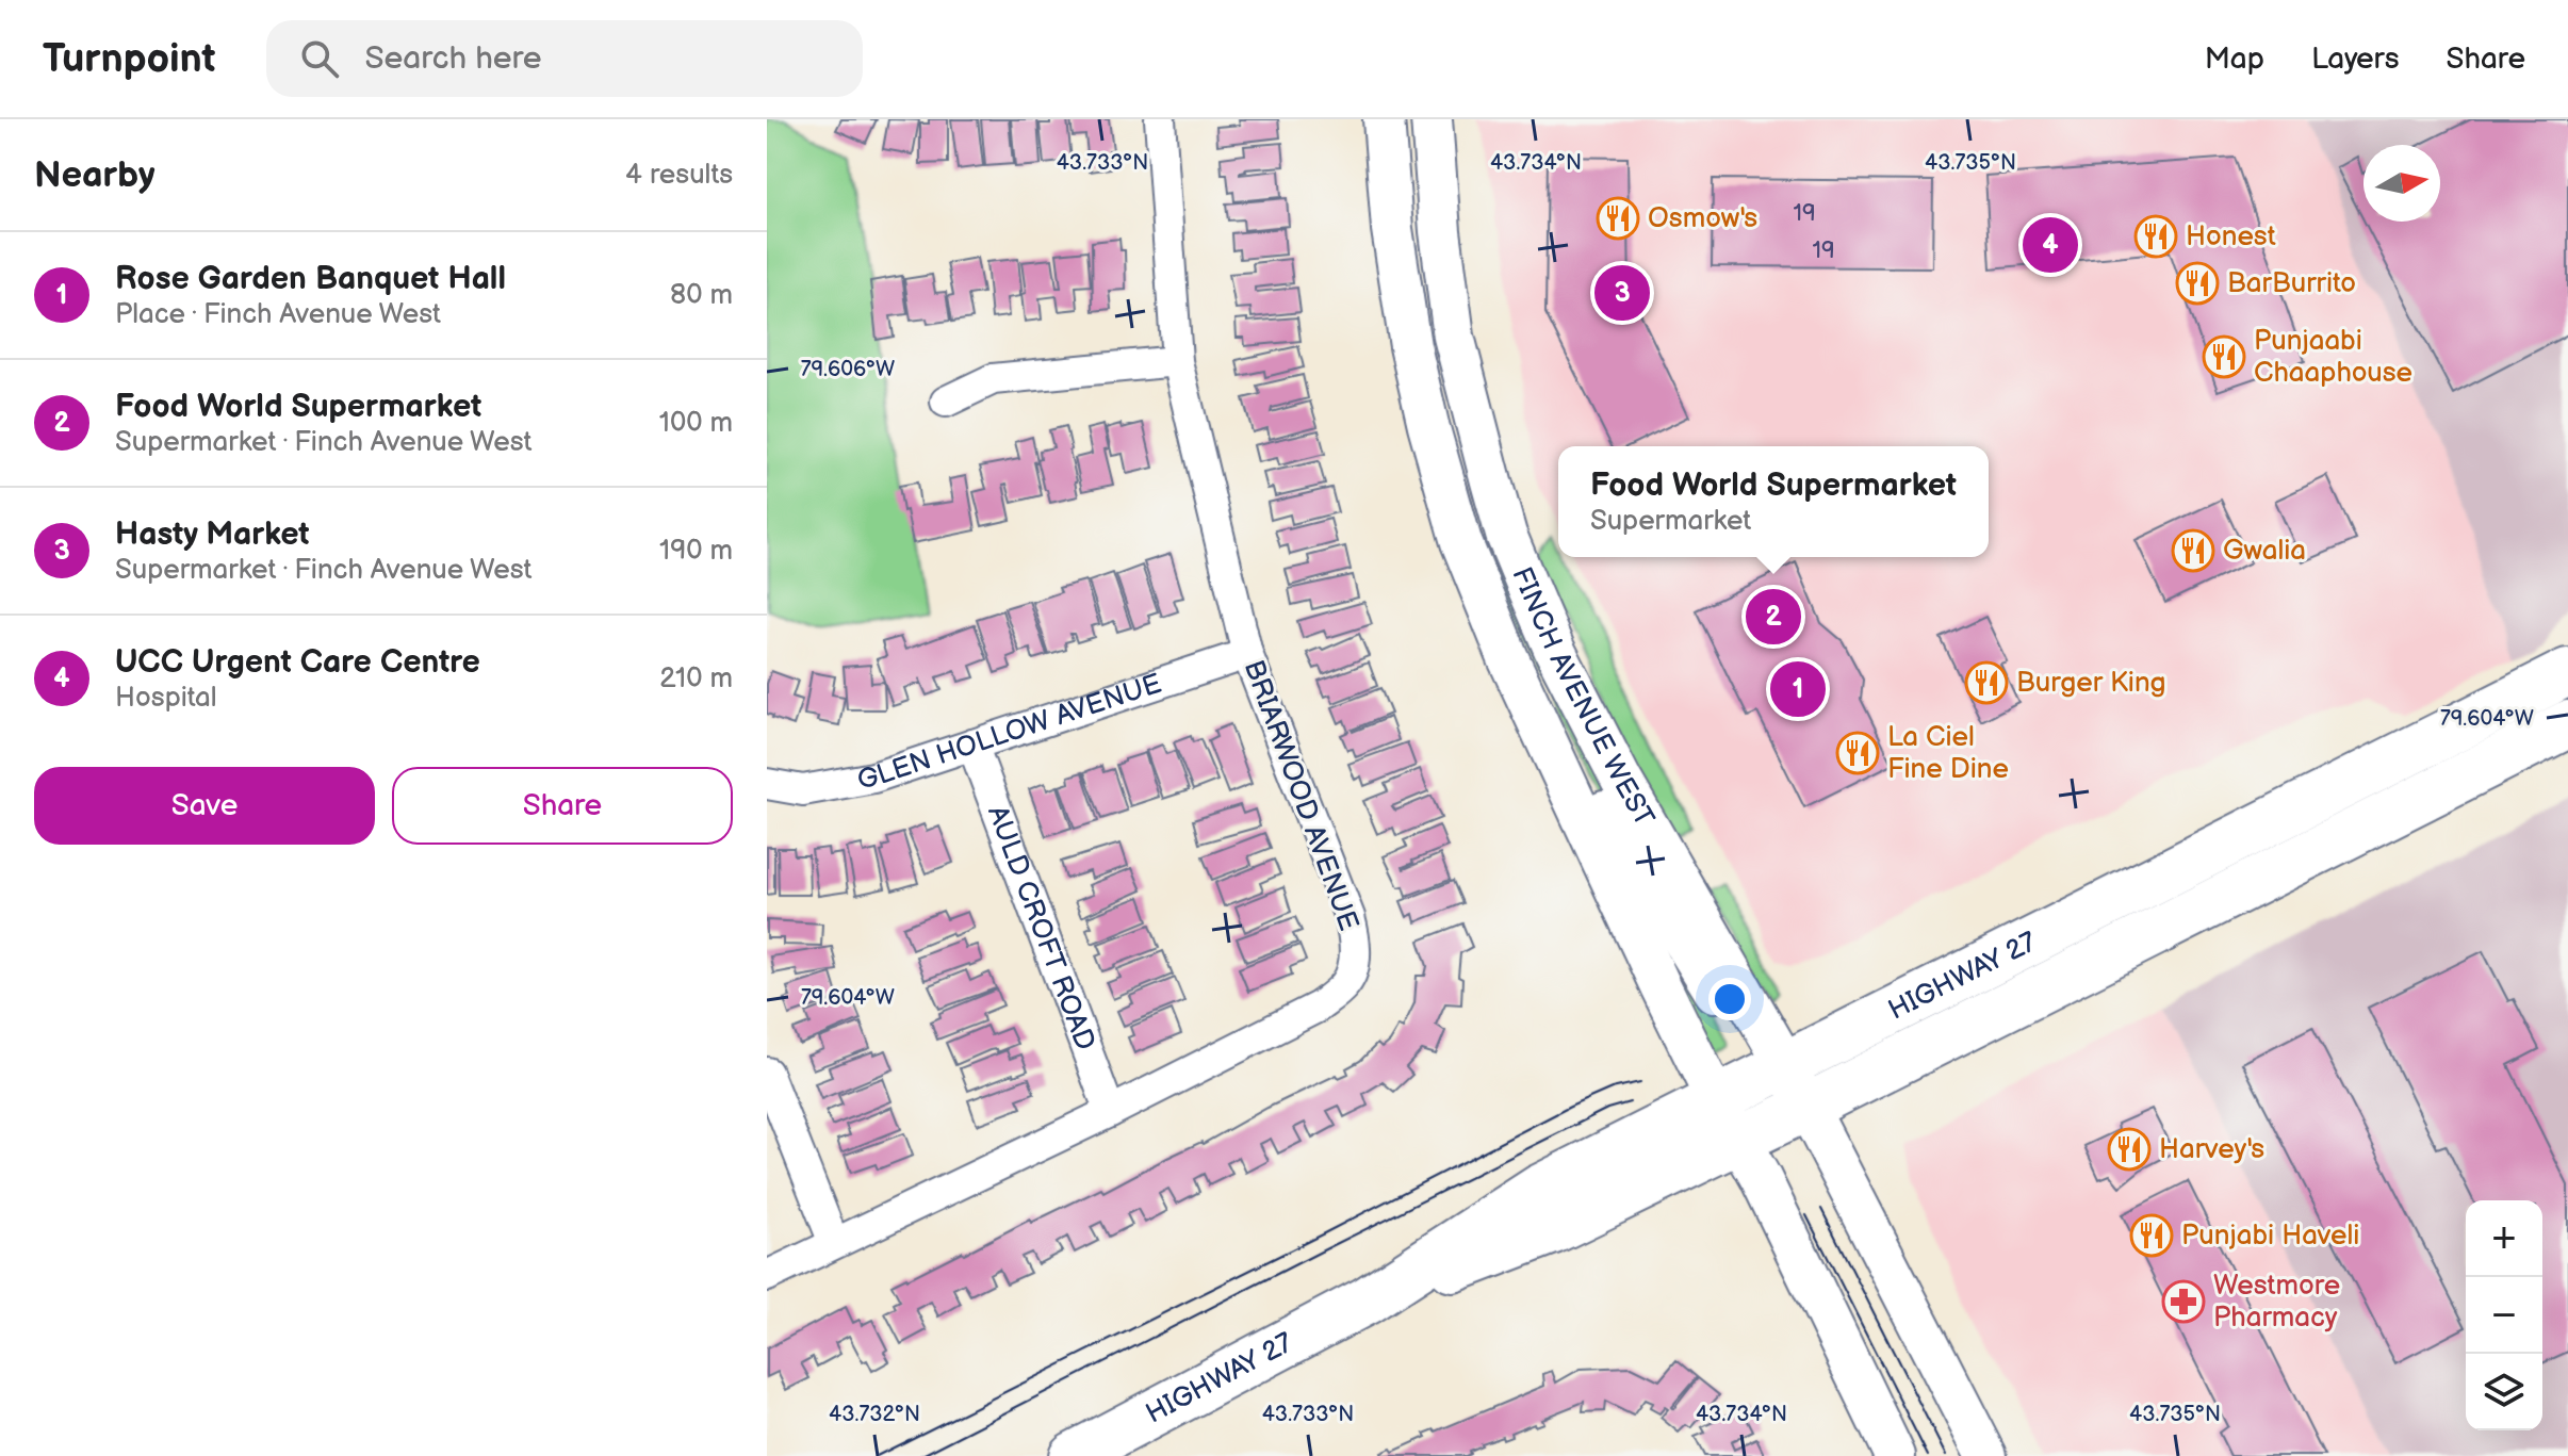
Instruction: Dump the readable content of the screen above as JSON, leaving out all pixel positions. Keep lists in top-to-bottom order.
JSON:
{
  "streets": {
    "main road": ["FINCH AVENUE WEST", "HIGHWAY 27"],
    "street": ["GLEN HOLLOW AVENUE", "BRIARWOOD AVENUE", "AULD CROFT ROAD"]
  },
  "crossings": [
    ["FINCH AVENUE WEST", "HIGHWAY 27"],
    ["GLEN HOLLOW AVENUE", "BRIARWOOD AVENUE"],
    ["GLEN HOLLOW AVENUE", "AULD CROFT ROAD"],
    ["BRIARWOOD AVENUE", "AULD CROFT ROAD"]
  ],
  "places": {
    "restaurant": [
      "Osmow's",
      "Honest",
      "BarBurrito",
      "Punjaabi Chaaphouse",
      "Gwalia",
      "Burger King",
      "La Ciel Fine Dine",
      "Harvey's",
      "Punjabi Haveli"
    ],
    "pharmacy": ["Westmore Pharmacy"]
  },
  "house_numbers": ["19", "19"],
  "north": "right",
  "page": {
    "header": "Turnpoint",
    "search": "Search here",
    "nav": ["Map", "Layers", "Share"],
    "heading": ["Nearby", "4 results"],
    "pins": [
      "4",
      "3",
      "2",
      "1"
    ],
    "list": [
      {
        "mark": "1",
        "name": "Rose Garden Banquet Hall",
        "note": "Place · Finch Avenue West",
        "value": "80 m"
      },
      {
        "mark": "2",
        "name": "Food World Supermarket",
        "note": "Supermarket · Finch Avenue West",
        "value": "100 m"
      },
      {
        "mark": "3",
        "name": "Hasty Market",
        "note": "Supermarket · Finch Avenue West",
        "value": "190 m"
      },
      {
        "mark": "4",
        "name": "UCC Urgent Care Centre",
        "note": "Hospital",
        "value": "210 m"
      }
    ],
    "popup": ["Food World Supermarket", "Supermarket"],
    "buttons": ["Save", "Share"],
    "map_buttons": ["+", "−"]
  },
  "coordinates": [
    "43.733°N",
    "43.734°N",
    "43.735°N",
    "79.606°W",
    "79.604°W",
    "43.732°N"
  ]
}
